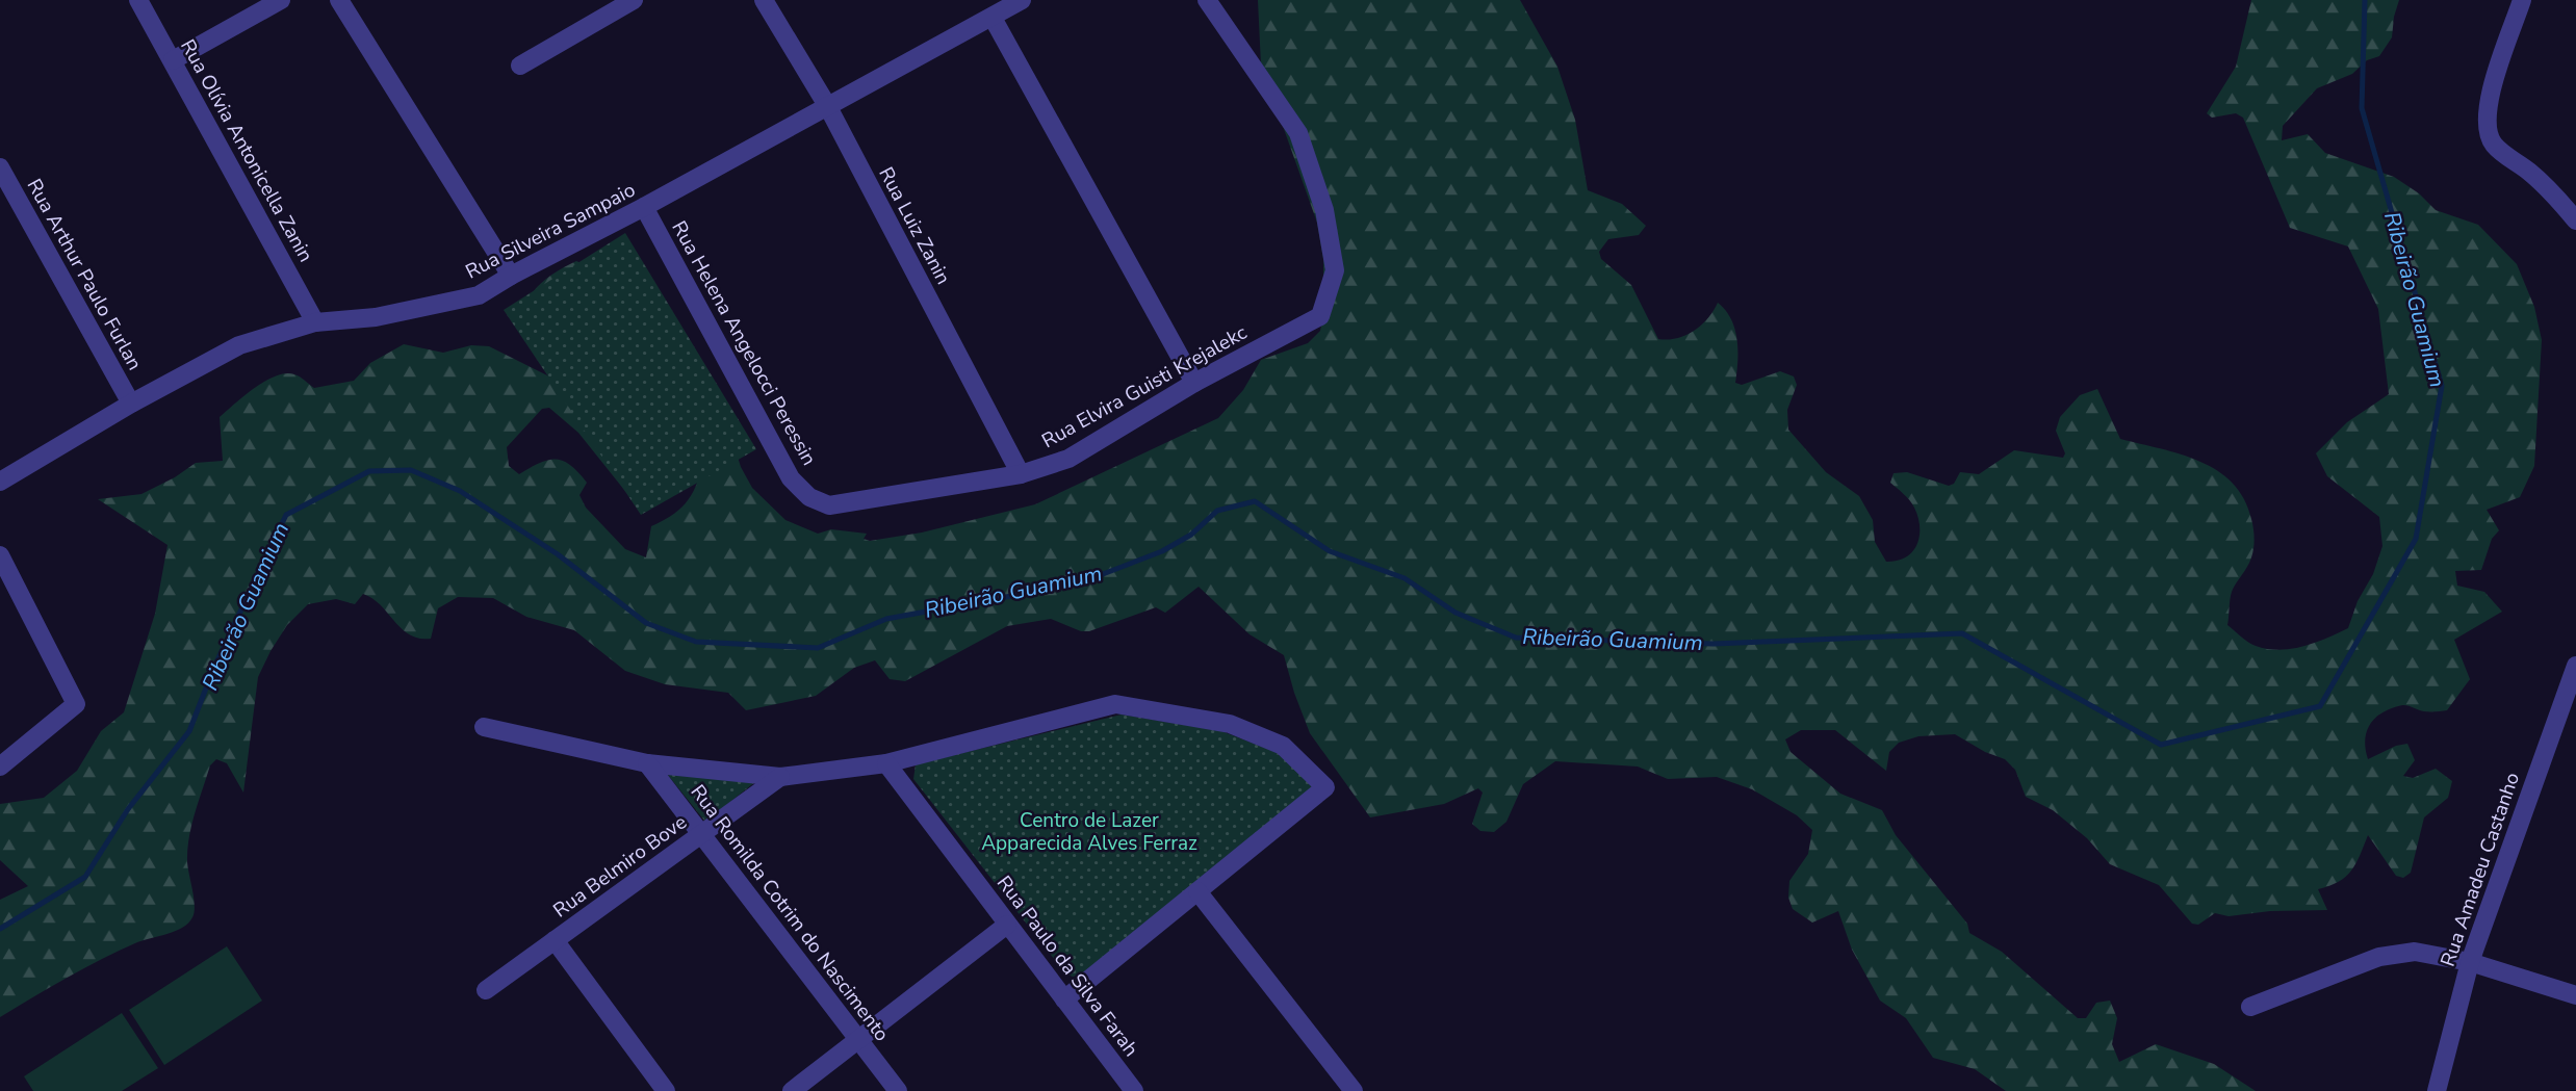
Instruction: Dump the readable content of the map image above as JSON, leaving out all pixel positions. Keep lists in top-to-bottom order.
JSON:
{
  "streets": {
    "street": [
      "Rua Olívia Antonicella Zanin",
      "Rua Luiz Zanin",
      "Rua Silveira Sampaio",
      "Rua Arthur Paulo Furlan",
      "Rua Helena Angelocci Peressin",
      "Rua Elvira Guisti Krejalekc",
      "Rua Belmiro Bove",
      "Rua Amadeu Castanho",
      "Rua Romilda Cotrim do Nascimento",
      "Rua Paulo da Silva Farah"
    ]
  },
  "crossings": [
    ["Rua Olívia Antonicella Zanin", "Rua Silveira Sampaio"],
    ["Rua Luiz Zanin", "Rua Silveira Sampaio"],
    ["Rua Luiz Zanin", "Rua Elvira Guisti Krejalekc"],
    ["Rua Silveira Sampaio", "Rua Arthur Paulo Furlan"],
    ["Rua Silveira Sampaio", "Rua Helena Angelocci Peressin"],
    ["Rua Helena Angelocci Peressin", "Rua Elvira Guisti Krejalekc"],
    ["Rua Belmiro Bove", "Rua Romilda Cotrim do Nascimento"]
  ],
  "water": ["Ribeirão Guamium"],
  "parks": ["Centro de Lazer Apparecida Alves Ferraz"]
}
